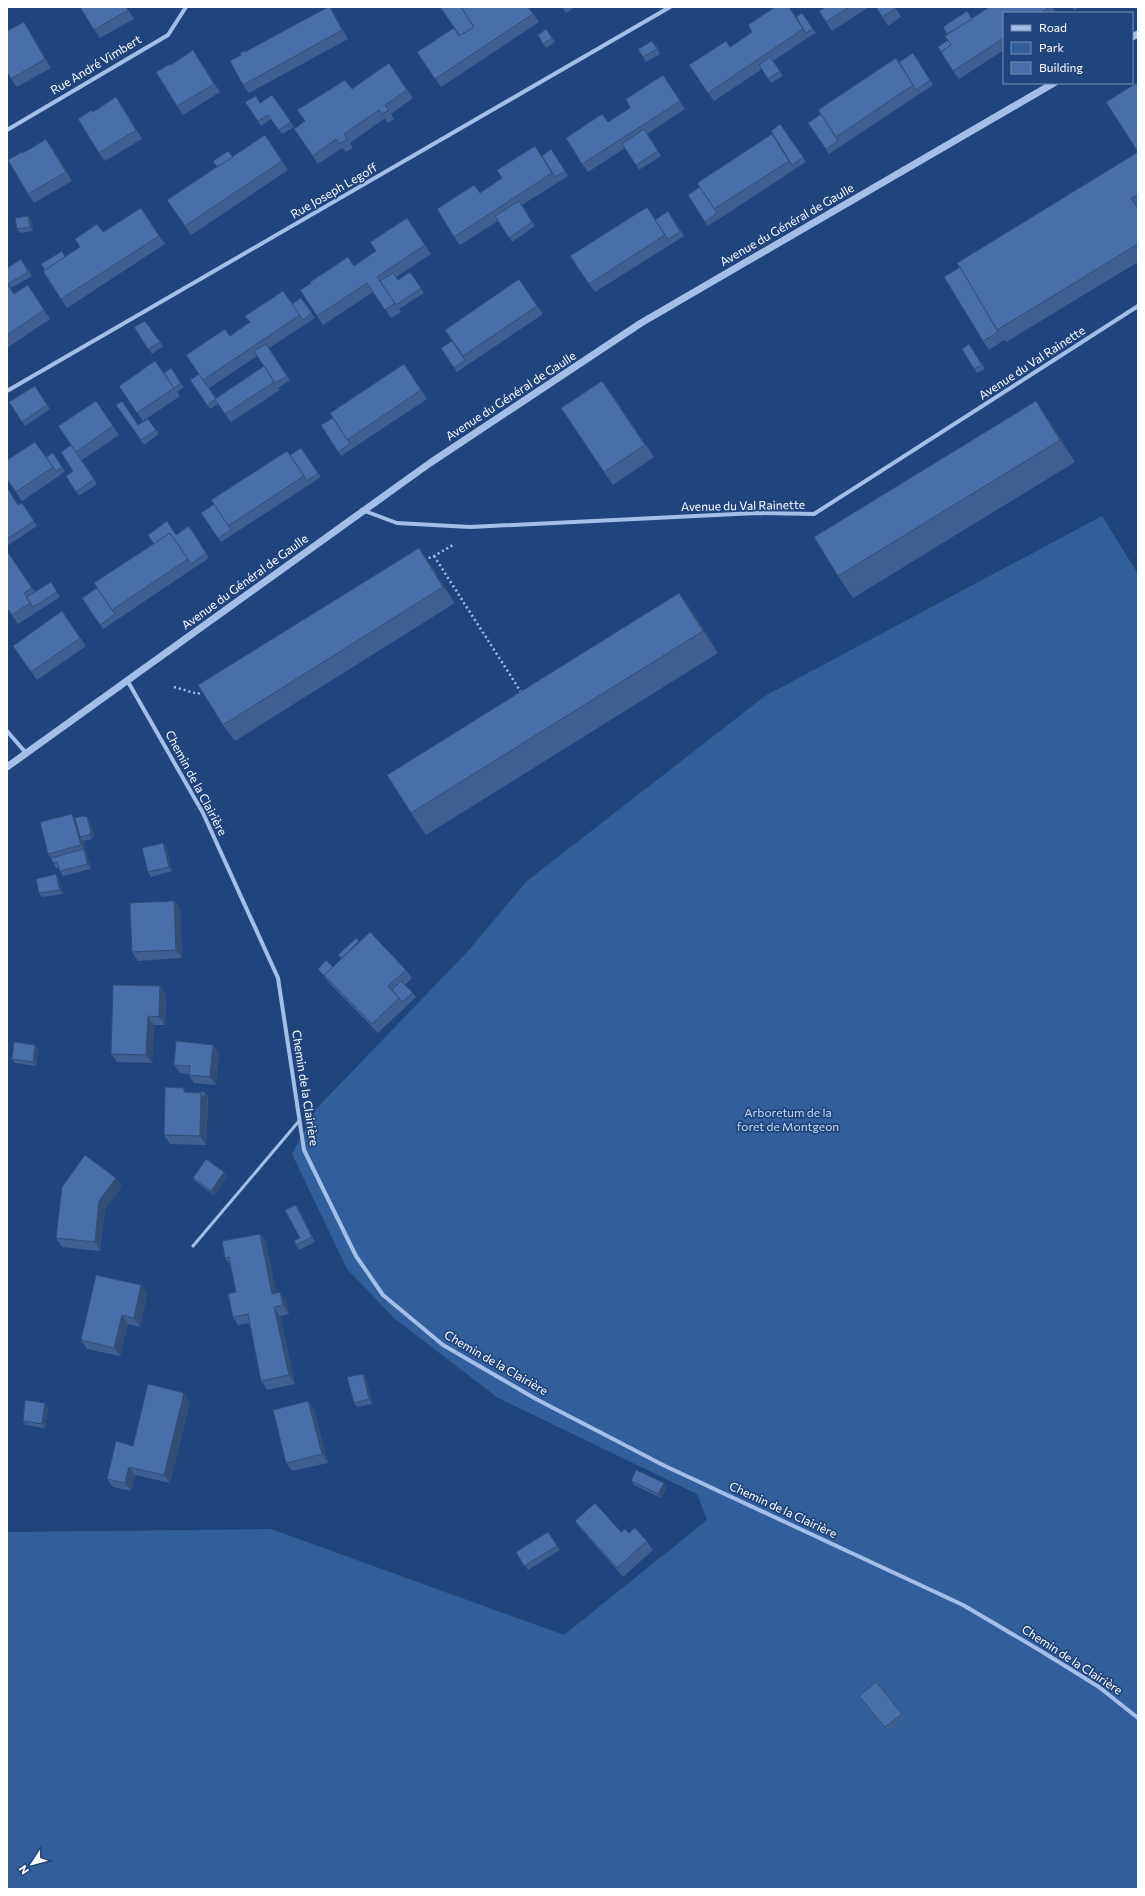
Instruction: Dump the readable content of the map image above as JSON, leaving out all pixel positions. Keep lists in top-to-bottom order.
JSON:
{
  "streets": {
    "street": [
      "Rue André Vimbert",
      "Rue Joseph Legoff",
      "Avenue du Général de Gaulle",
      "Avenue du Val Rainette",
      "Chemin de la Clairière"
    ]
  },
  "crossings": [
    ["Avenue du Général de Gaulle", "Avenue du Val Rainette"],
    ["Avenue du Général de Gaulle", "Chemin de la Clairière"]
  ],
  "parks": ["Arboretum de la foret de Montgeon"],
  "legend": ["Road", "Park", "Building"],
  "north": "bottom left"
}
